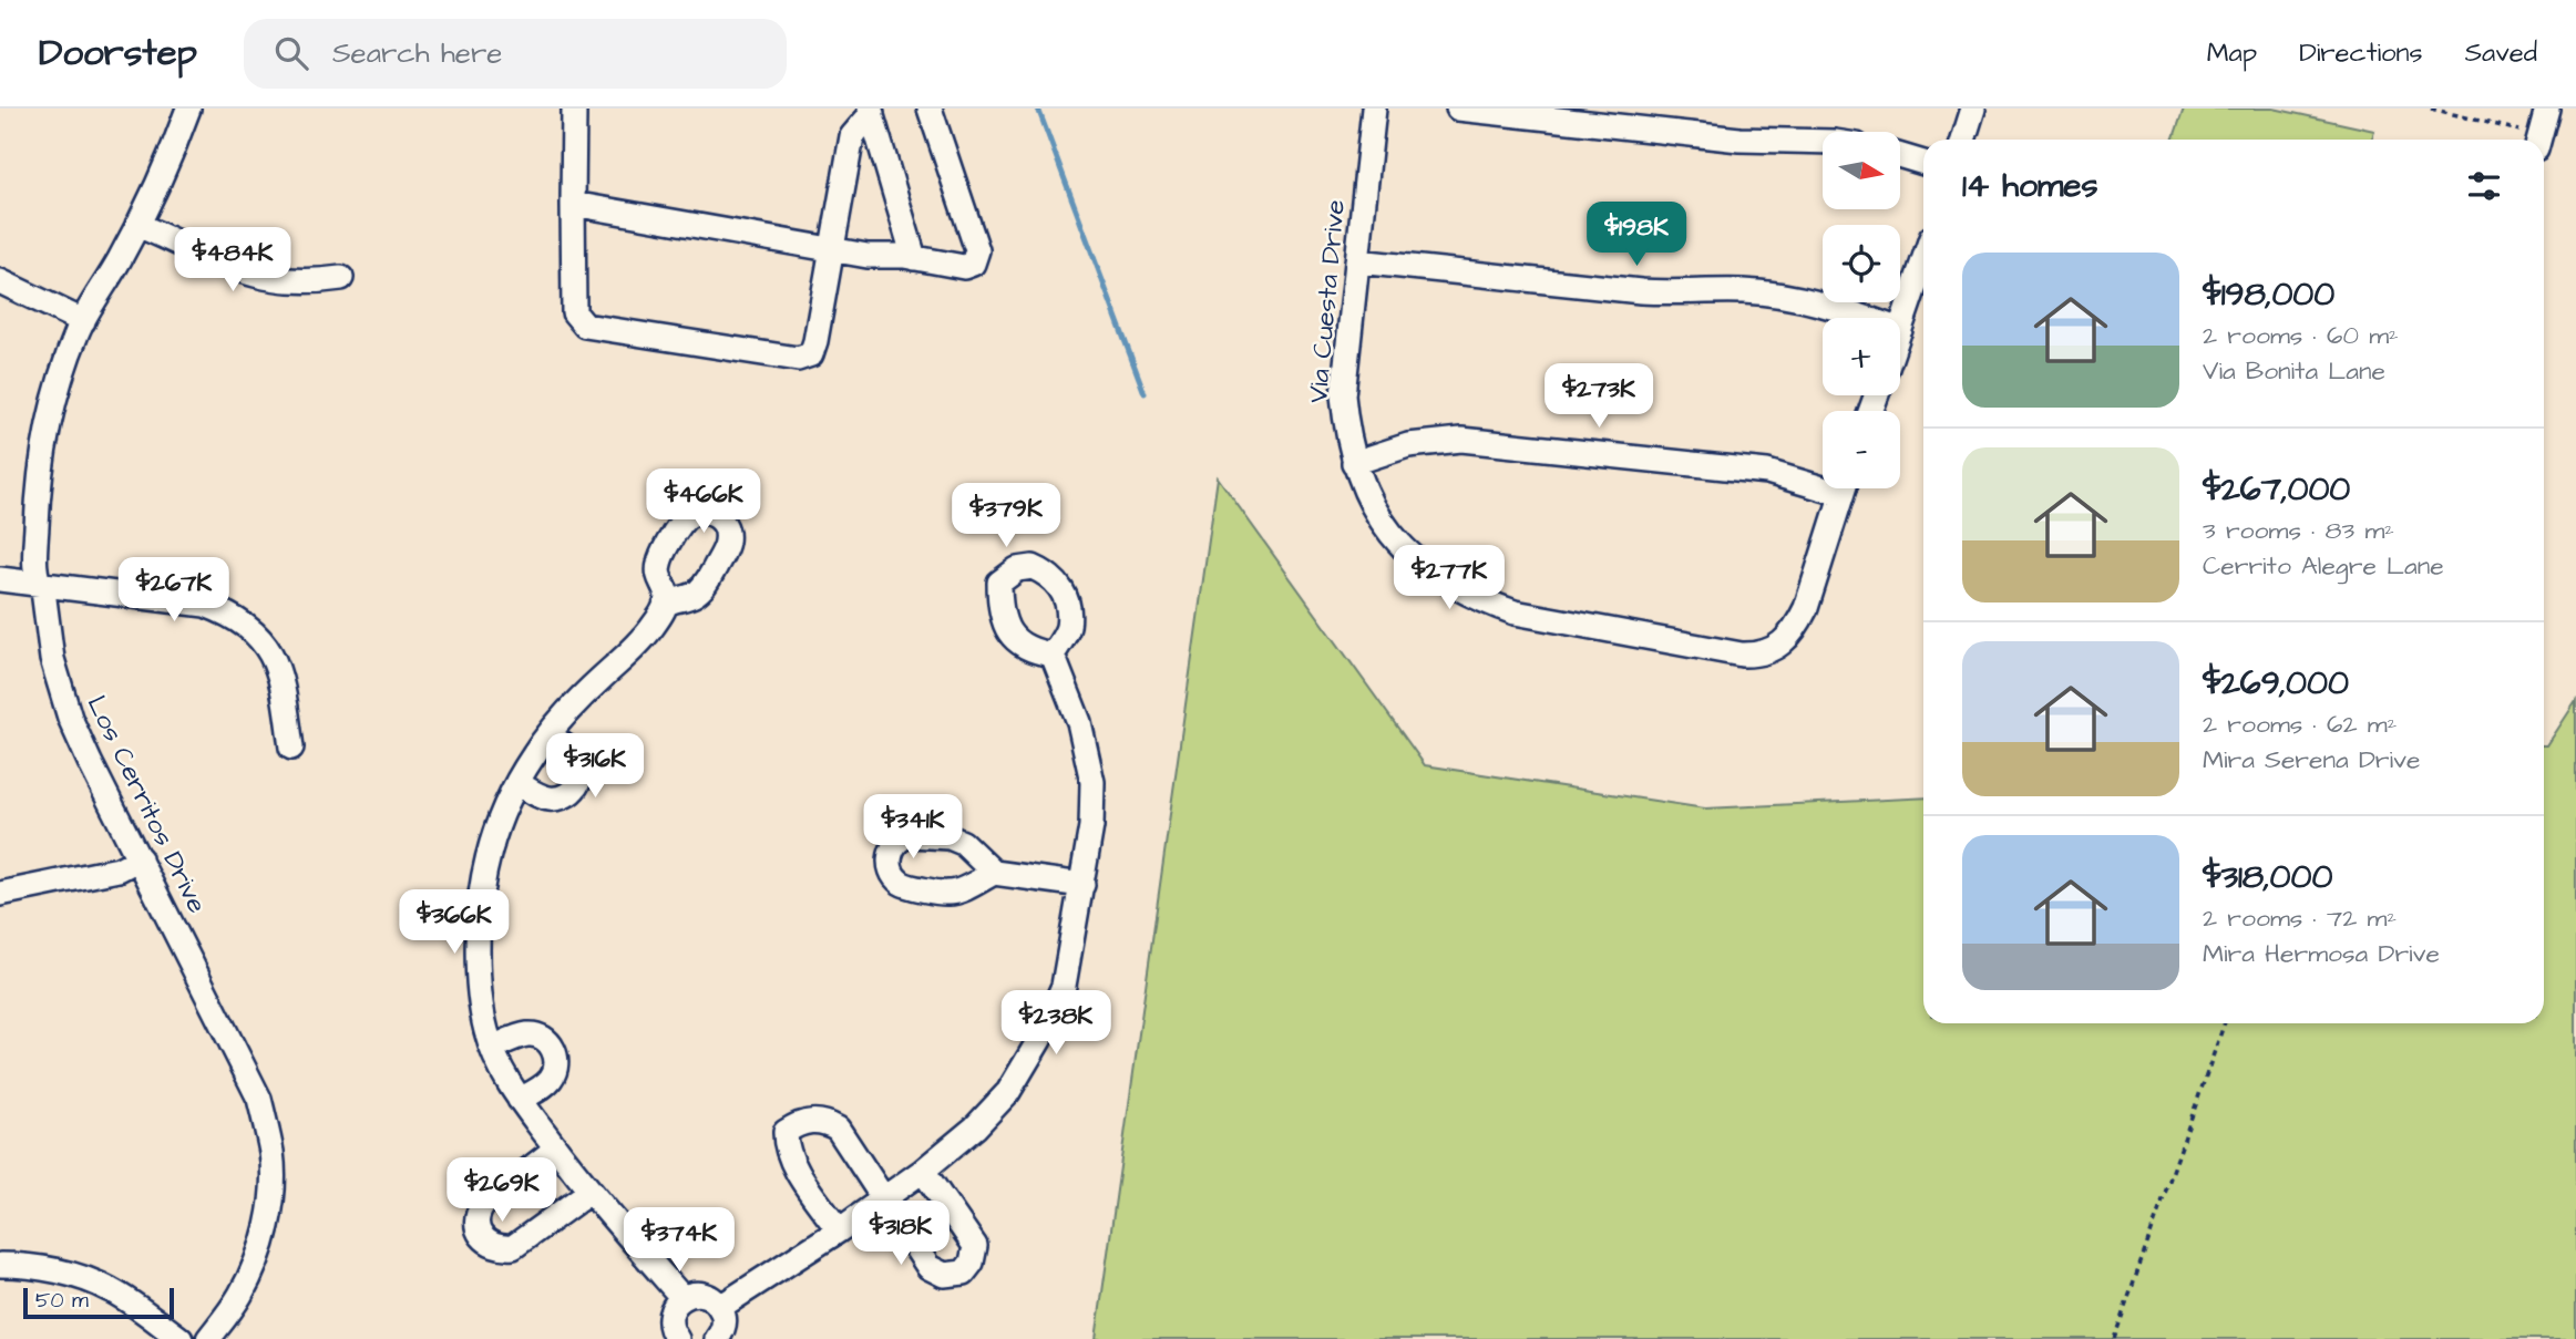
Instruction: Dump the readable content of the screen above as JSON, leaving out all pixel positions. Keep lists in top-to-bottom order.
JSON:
{
  "streets": {
    "street": ["Via Cuesta Drive", "Los Cerritos Drive"]
  },
  "scale_bar": "50 m",
  "north": "right",
  "page": {
    "header": "Doorstep",
    "search": "Search here",
    "nav": ["Map", "Directions", "Saved"],
    "map_buttons": ["+", "−"],
    "heading": "14 homes",
    "price": [
      "$198K",
      "$484K",
      "$273K",
      "$466K",
      "$379K",
      "$277K",
      "$267K",
      "$316K",
      "$341K",
      "$366K",
      "$238K",
      "$269K",
      "$318K",
      "$374K"
    ],
    "list": [
      {
        "name": "$198,000",
        "note": "2 rooms · 60 m² · Via Bonita Lane"
      },
      {
        "name": "$267,000",
        "note": "3 rooms · 83 m² · Cerrito Alegre Lane"
      },
      {
        "name": "$269,000",
        "note": "2 rooms · 62 m² · Mira Serena Drive"
      },
      {
        "name": "$318,000",
        "note": "2 rooms · 72 m² · Mira Hermosa Drive"
      }
    ],
    "scale": "50 m"
  }
}
